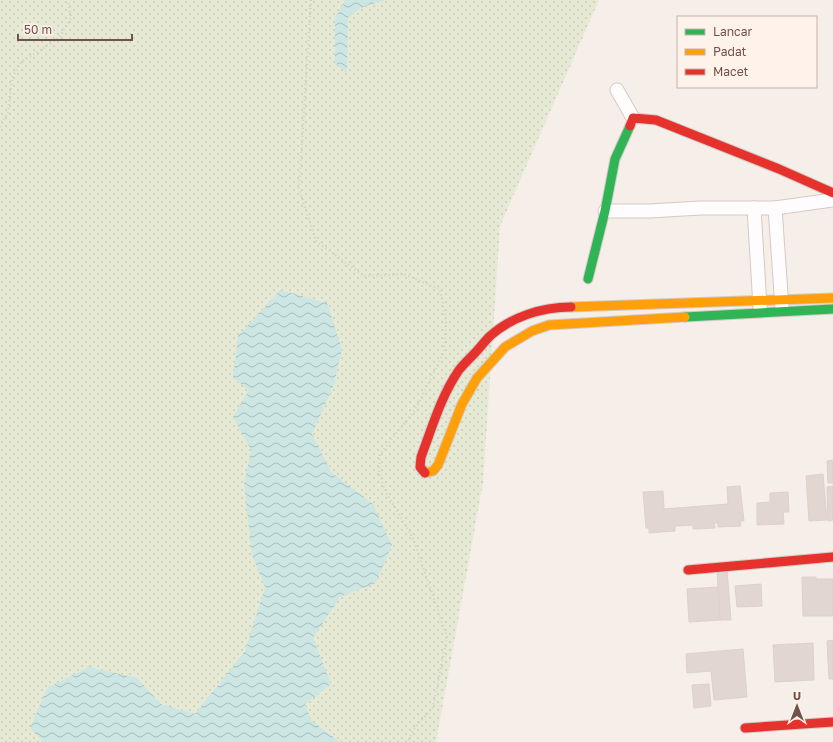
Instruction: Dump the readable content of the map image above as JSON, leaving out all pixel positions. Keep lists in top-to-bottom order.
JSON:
{
  "legend": ["Lancar", "Padat", "Macet"],
  "scale_bar": "50 m",
  "north": "top"
}
